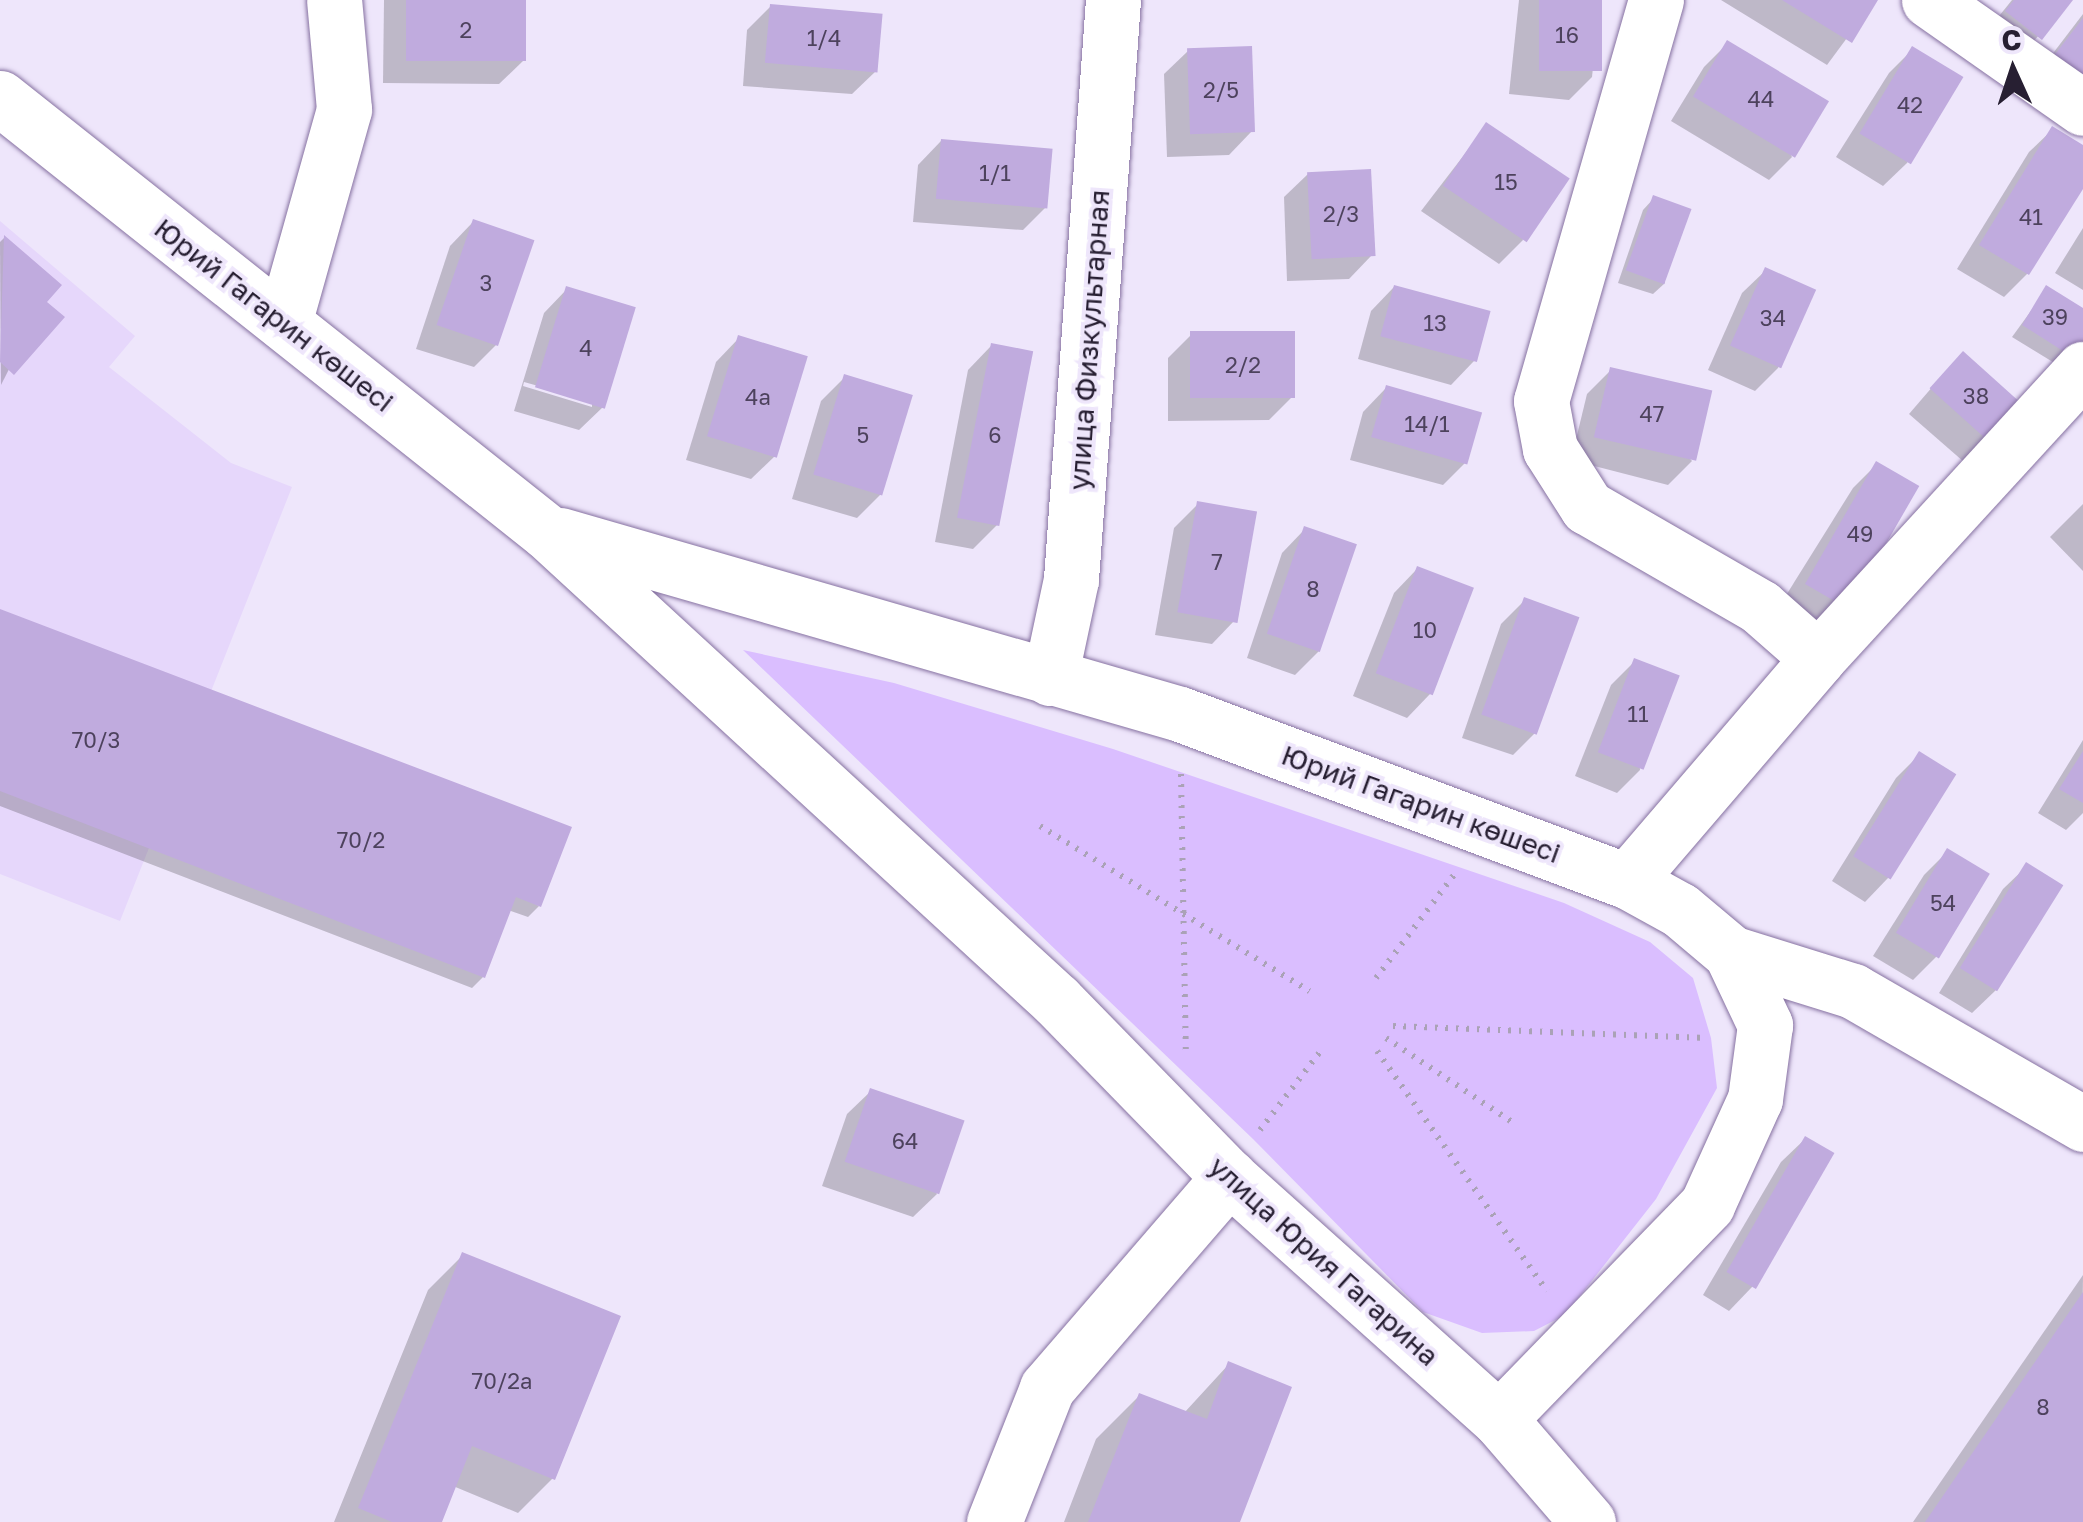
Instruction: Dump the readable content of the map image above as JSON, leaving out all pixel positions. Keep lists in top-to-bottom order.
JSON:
{
  "streets": {
    "street": ["Юрий Гагарин көшесі", "улица Физкультарная", "улица Юрия Гагарина"]
  },
  "crossings": [
    ["Юрий Гагарин көшесі", "улица Физкультарная"],
    ["Юрий Гагарин көшесі", "улица Юрия Гагарина"]
  ],
  "house_numbers": [
    "2",
    "16",
    "1/4",
    "2/5",
    "44",
    "42",
    "1/1",
    "15",
    "2/3",
    "41",
    "3",
    "39",
    "34",
    "13",
    "4",
    "2/2",
    "38",
    "4а",
    "47",
    "14/1",
    "5",
    "6",
    "49",
    "7",
    "8",
    "10",
    "11",
    "70/3",
    "70/2",
    "54",
    "64",
    "70/2а",
    "8"
  ],
  "north": "top"
}
